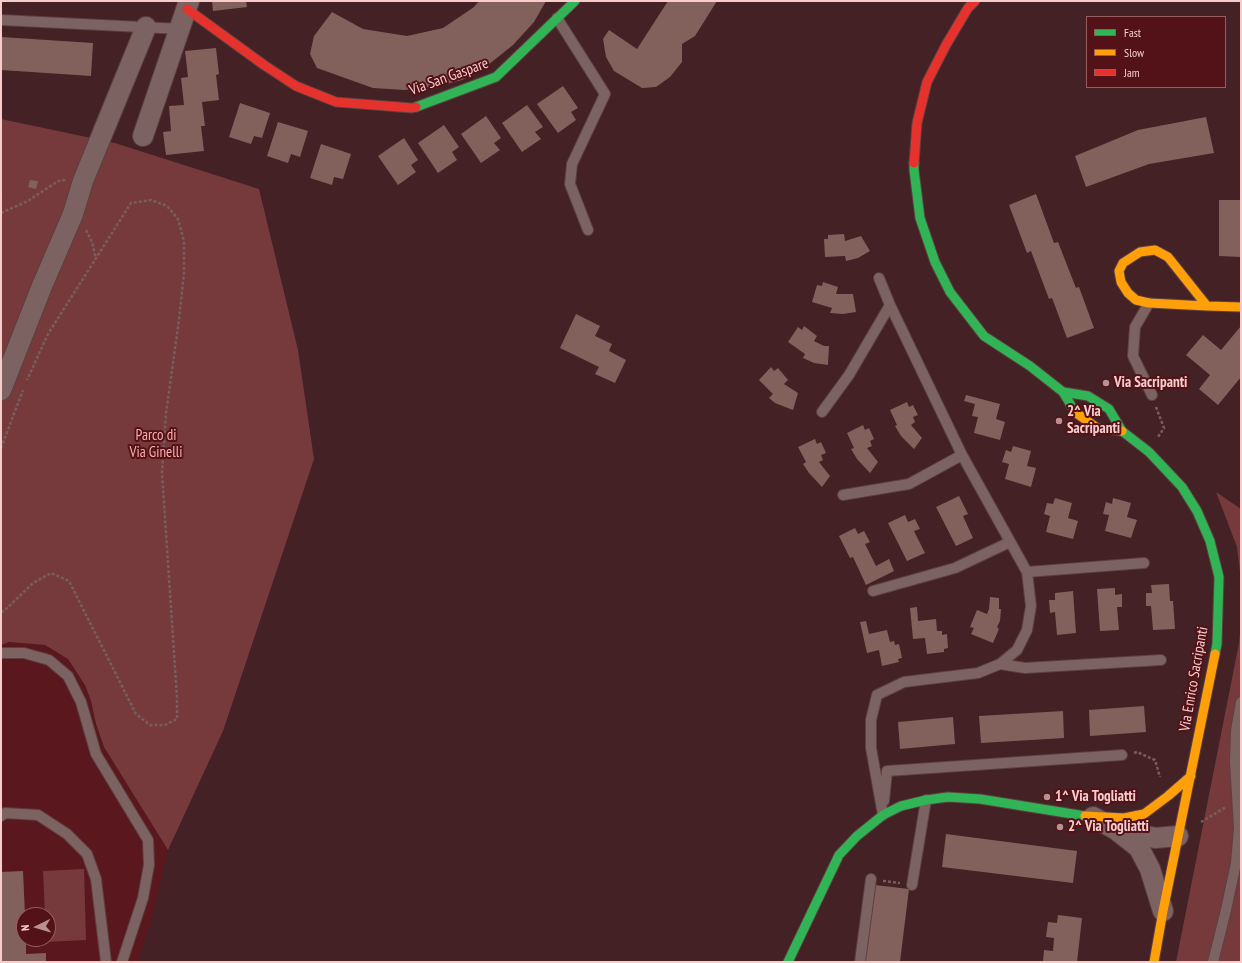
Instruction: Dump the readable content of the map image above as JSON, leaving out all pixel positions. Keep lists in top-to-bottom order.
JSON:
{
  "streets": {
    "street": ["Via San Gaspare", "Via Enrico Sacripanti"]
  },
  "parks": ["Parco di Via Ginelli"],
  "places": [
    "Via Sacripanti",
    "2^ Via Sacripanti",
    "1^ Via Togliatti",
    "2^ Via Togliatti"
  ],
  "legend": ["Fast", "Slow", "Jam"],
  "north": "left"
}
